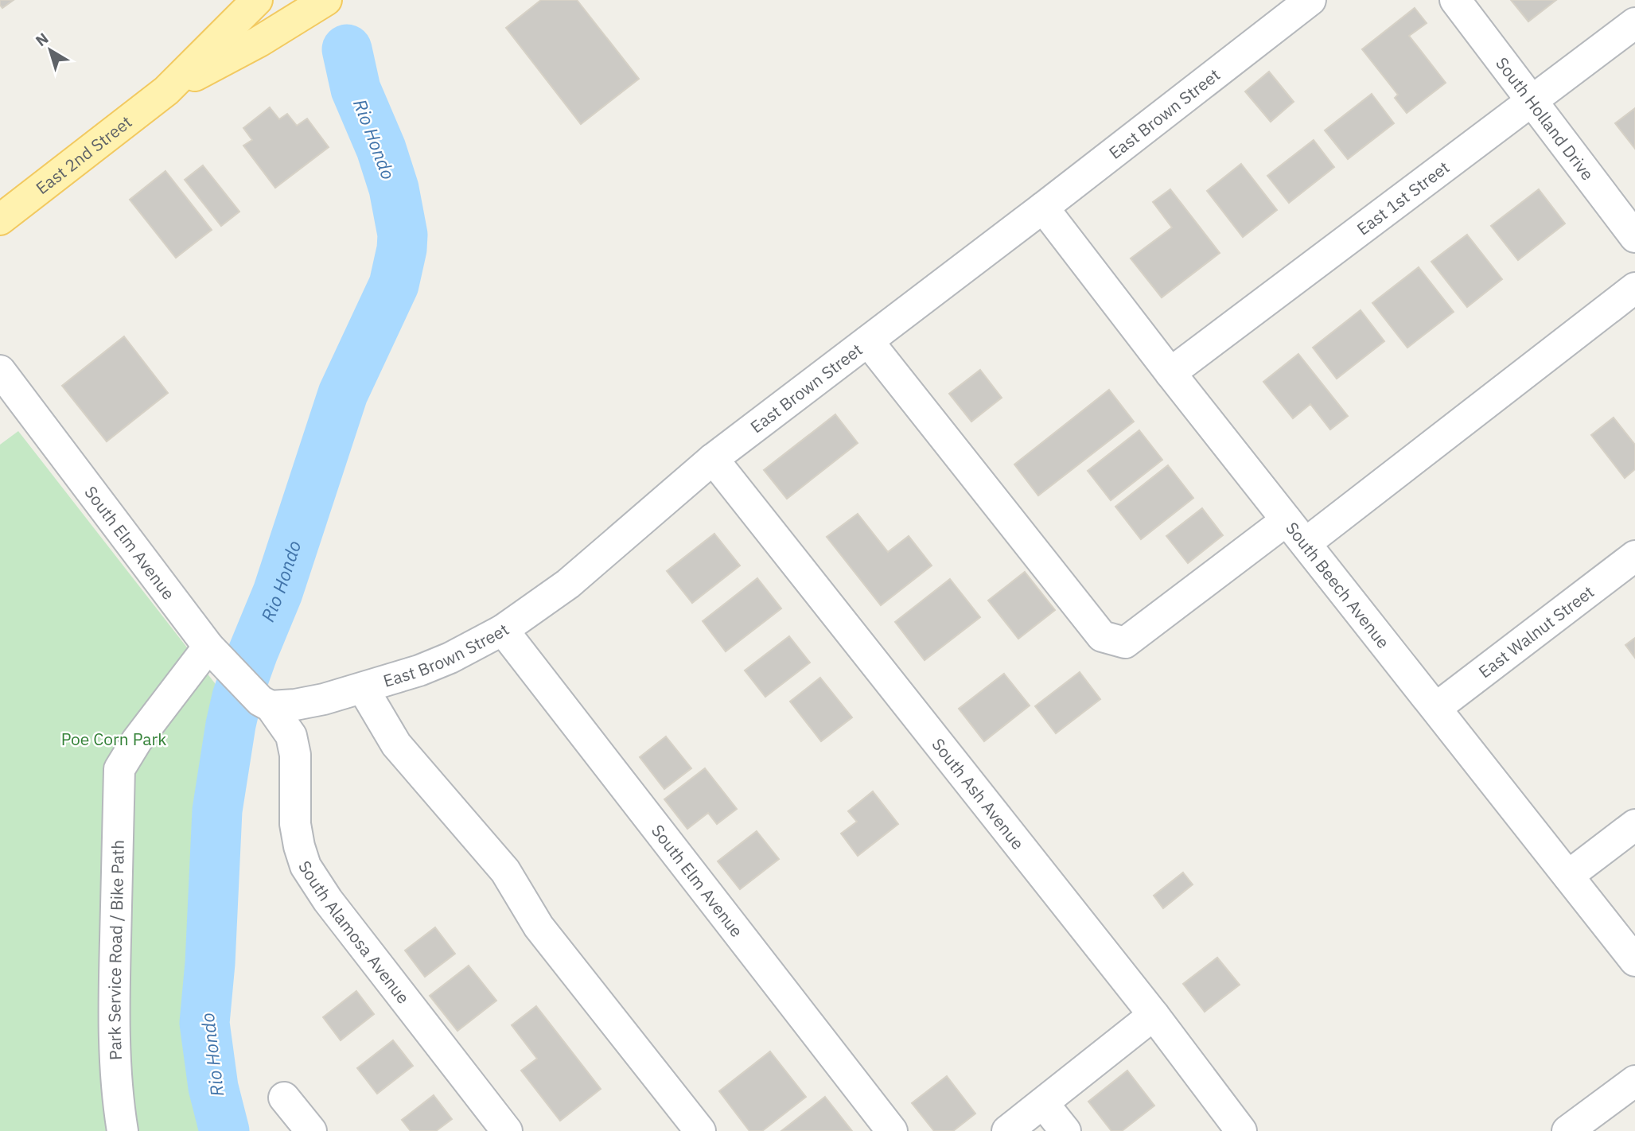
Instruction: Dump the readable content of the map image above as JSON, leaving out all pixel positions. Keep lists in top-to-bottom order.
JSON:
{
  "streets": {
    "main road": ["East 2nd Street"],
    "street": [
      "East Brown Street",
      "South Holland Drive",
      "East 1st Street",
      "South Elm Avenue",
      "South Beech Avenue",
      "East Walnut Street",
      "South Ash Avenue",
      "South Alamosa Avenue",
      "Park Service Road / Bike Path"
    ]
  },
  "crossings": [
    ["East Brown Street", "South Elm Avenue"],
    ["East Brown Street", "South Beech Avenue"],
    ["East Brown Street", "South Ash Avenue"],
    ["East Brown Street", "South Alamosa Avenue"],
    ["South Holland Drive", "East 1st Street"],
    ["East 1st Street", "South Beech Avenue"],
    ["South Elm Avenue", "South Alamosa Avenue"],
    ["South Elm Avenue", "Park Service Road / Bike Path"],
    ["South Beech Avenue", "East Walnut Street"]
  ],
  "water": ["Rio Hondo"],
  "parks": ["Poe Corn Park"],
  "north": "top left"
}
